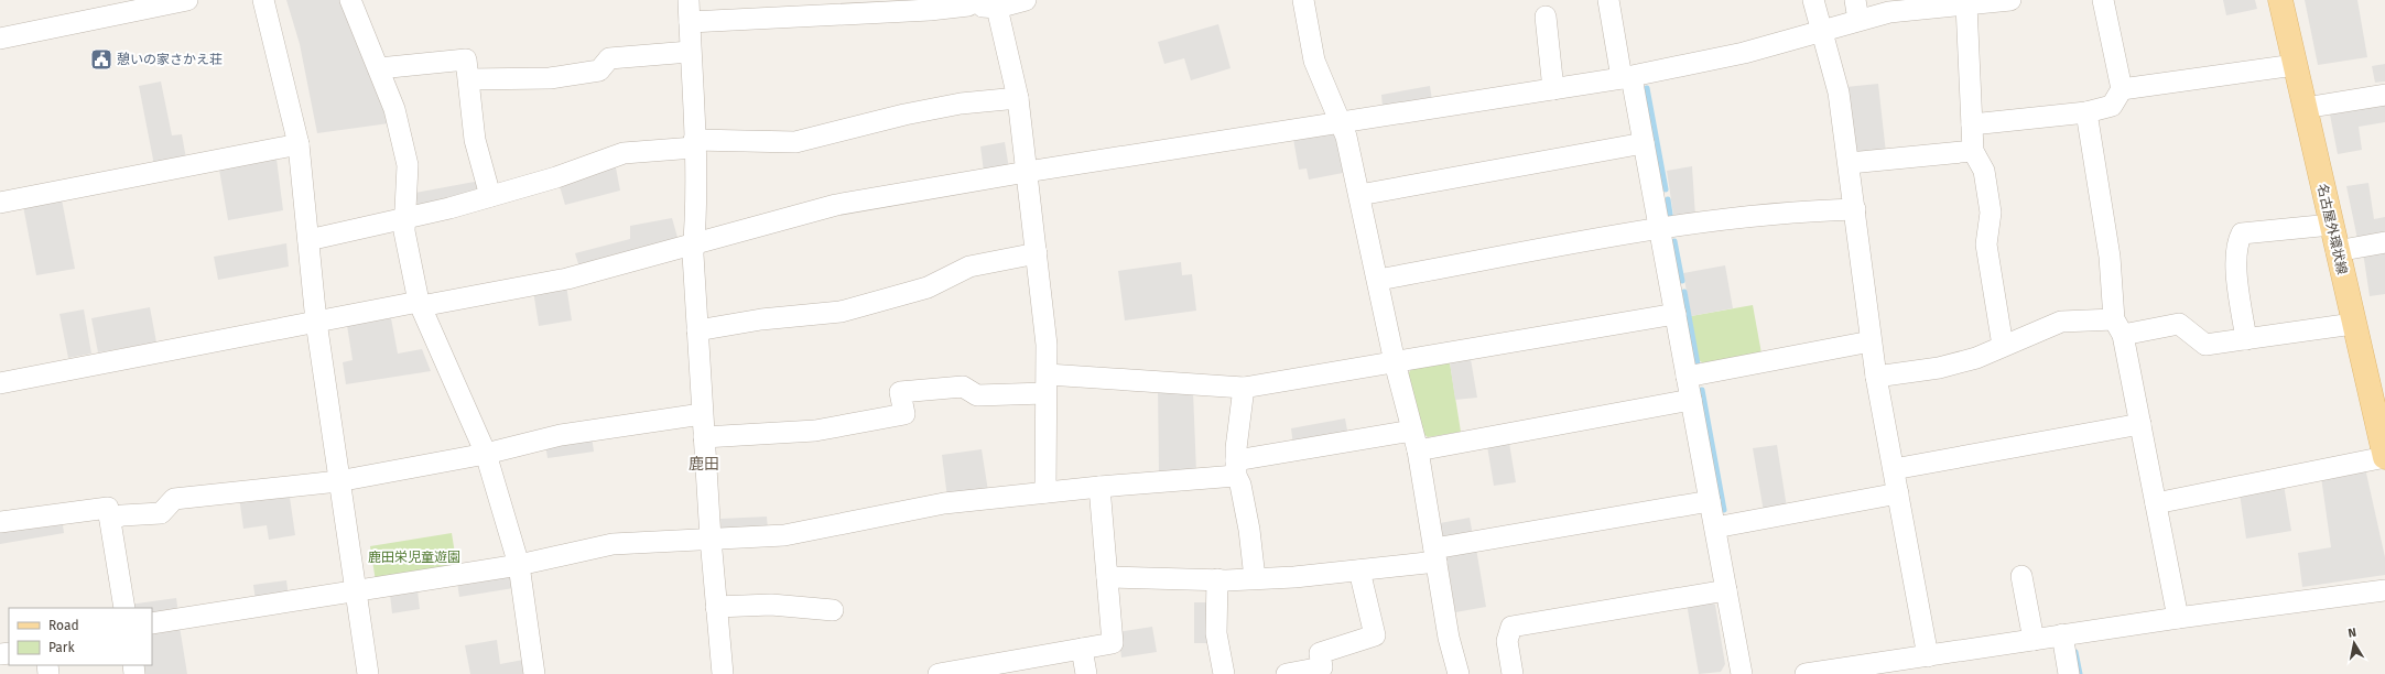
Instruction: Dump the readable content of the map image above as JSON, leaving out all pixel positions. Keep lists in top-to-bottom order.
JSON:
{
  "streets": {
    "main road": ["名古屋外環状線"]
  },
  "districts": ["鹿田"],
  "parks": ["鹿田栄児童遊園"],
  "places": {
    "public building": ["憩いの家さかえ荘"]
  },
  "legend": ["Road", "Park"],
  "north": "top"
}
